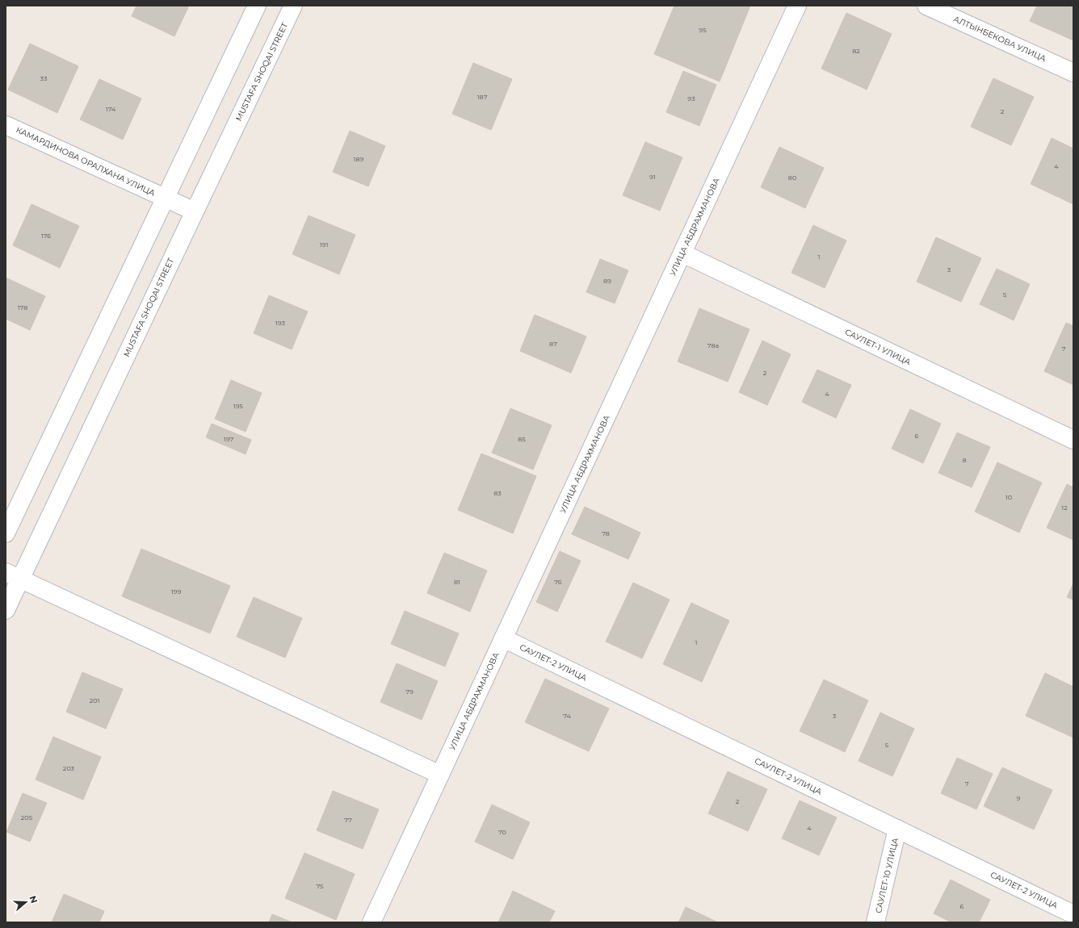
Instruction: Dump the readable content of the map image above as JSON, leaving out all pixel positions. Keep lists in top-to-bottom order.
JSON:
{
  "streets": {
    "street": [
      "АЛТЫНБЕКОВА УЛИЦА",
      "MUSTAFA SHOQAI STREET",
      "КАМАРДИНОВА ОРАЛХАНА УЛИЦА",
      "УЛИЦА АБДРАХМАНОВА",
      "САУЛЕТ-1 УЛИЦА",
      "САУЛЕТ-2 УЛИЦА",
      "САУЛЕТ-10 УЛИЦА"
    ]
  },
  "crossings": [
    ["MUSTAFA SHOQAI STREET", "КАМАРДИНОВА ОРАЛХАНА УЛИЦА"],
    ["УЛИЦА АБДРАХМАНОВА", "САУЛЕТ-1 УЛИЦА"],
    ["УЛИЦА АБДРАХМАНОВА", "САУЛЕТ-2 УЛИЦА"],
    ["САУЛЕТ-2 УЛИЦА", "САУЛЕТ-10 УЛИЦА"]
  ],
  "house_numbers": [
    "95",
    "82",
    "33",
    "187",
    "93",
    "174",
    "2",
    "189",
    "4",
    "91",
    "80",
    "176",
    "191",
    "1",
    "3",
    "89",
    "5",
    "178",
    "193",
    "87",
    "78а",
    "7",
    "2",
    "4",
    "195",
    "6",
    "197",
    "85",
    "8",
    "83",
    "10",
    "12",
    "78",
    "81",
    "76",
    "199",
    "1",
    "79",
    "201",
    "74",
    "3",
    "5",
    "203",
    "7",
    "9",
    "2",
    "205",
    "77",
    "4",
    "70",
    "75",
    "6"
  ],
  "north": "right"
}
